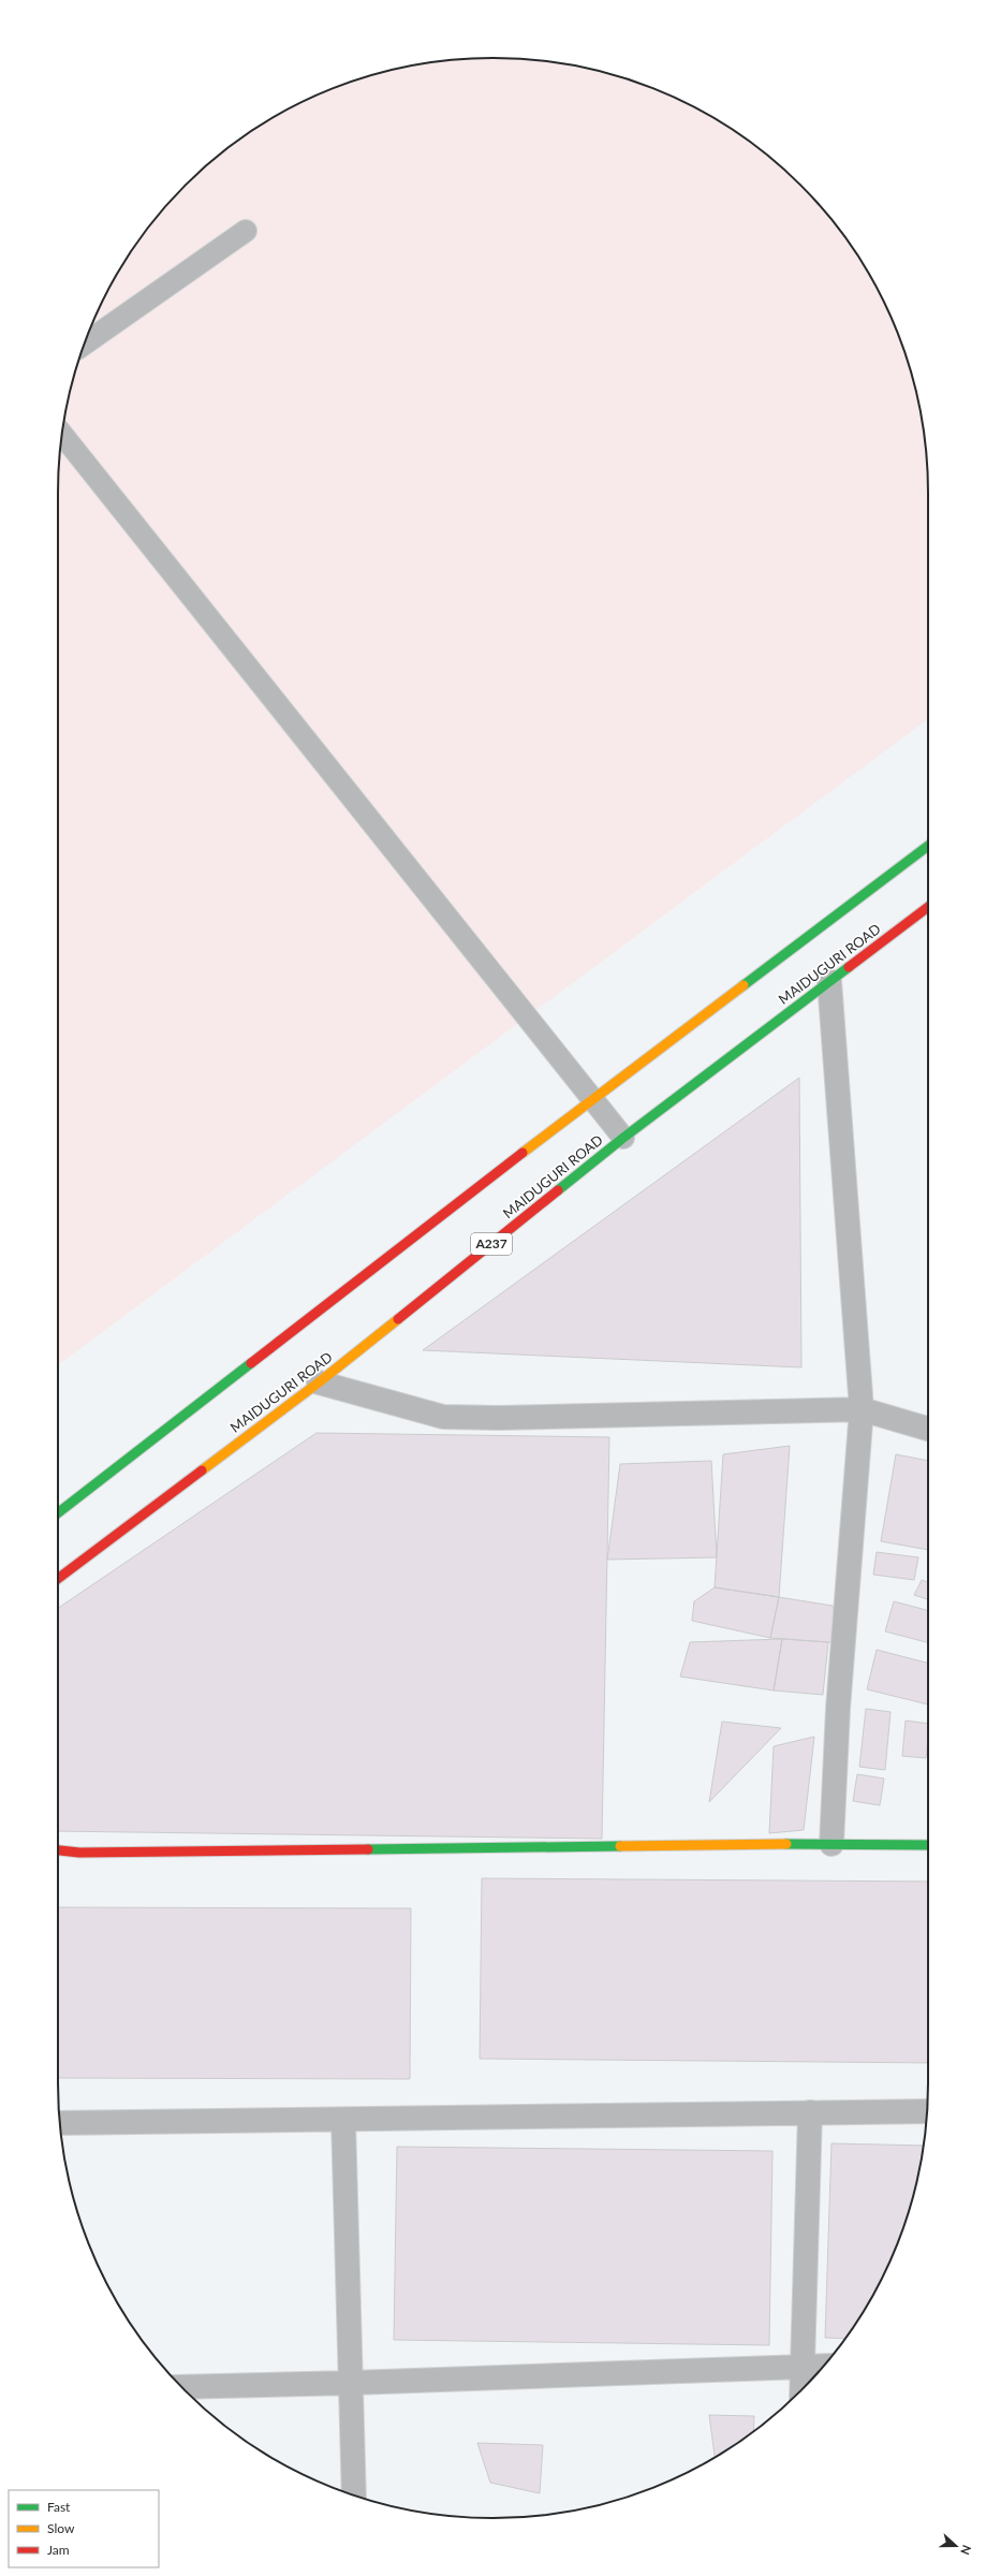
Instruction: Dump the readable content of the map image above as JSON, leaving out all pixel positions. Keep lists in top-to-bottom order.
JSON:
{
  "streets": {
    "main road": ["MAIDUGURI ROAD", "A237"]
  },
  "legend": ["Fast", "Slow", "Jam"],
  "north": "right"
}
